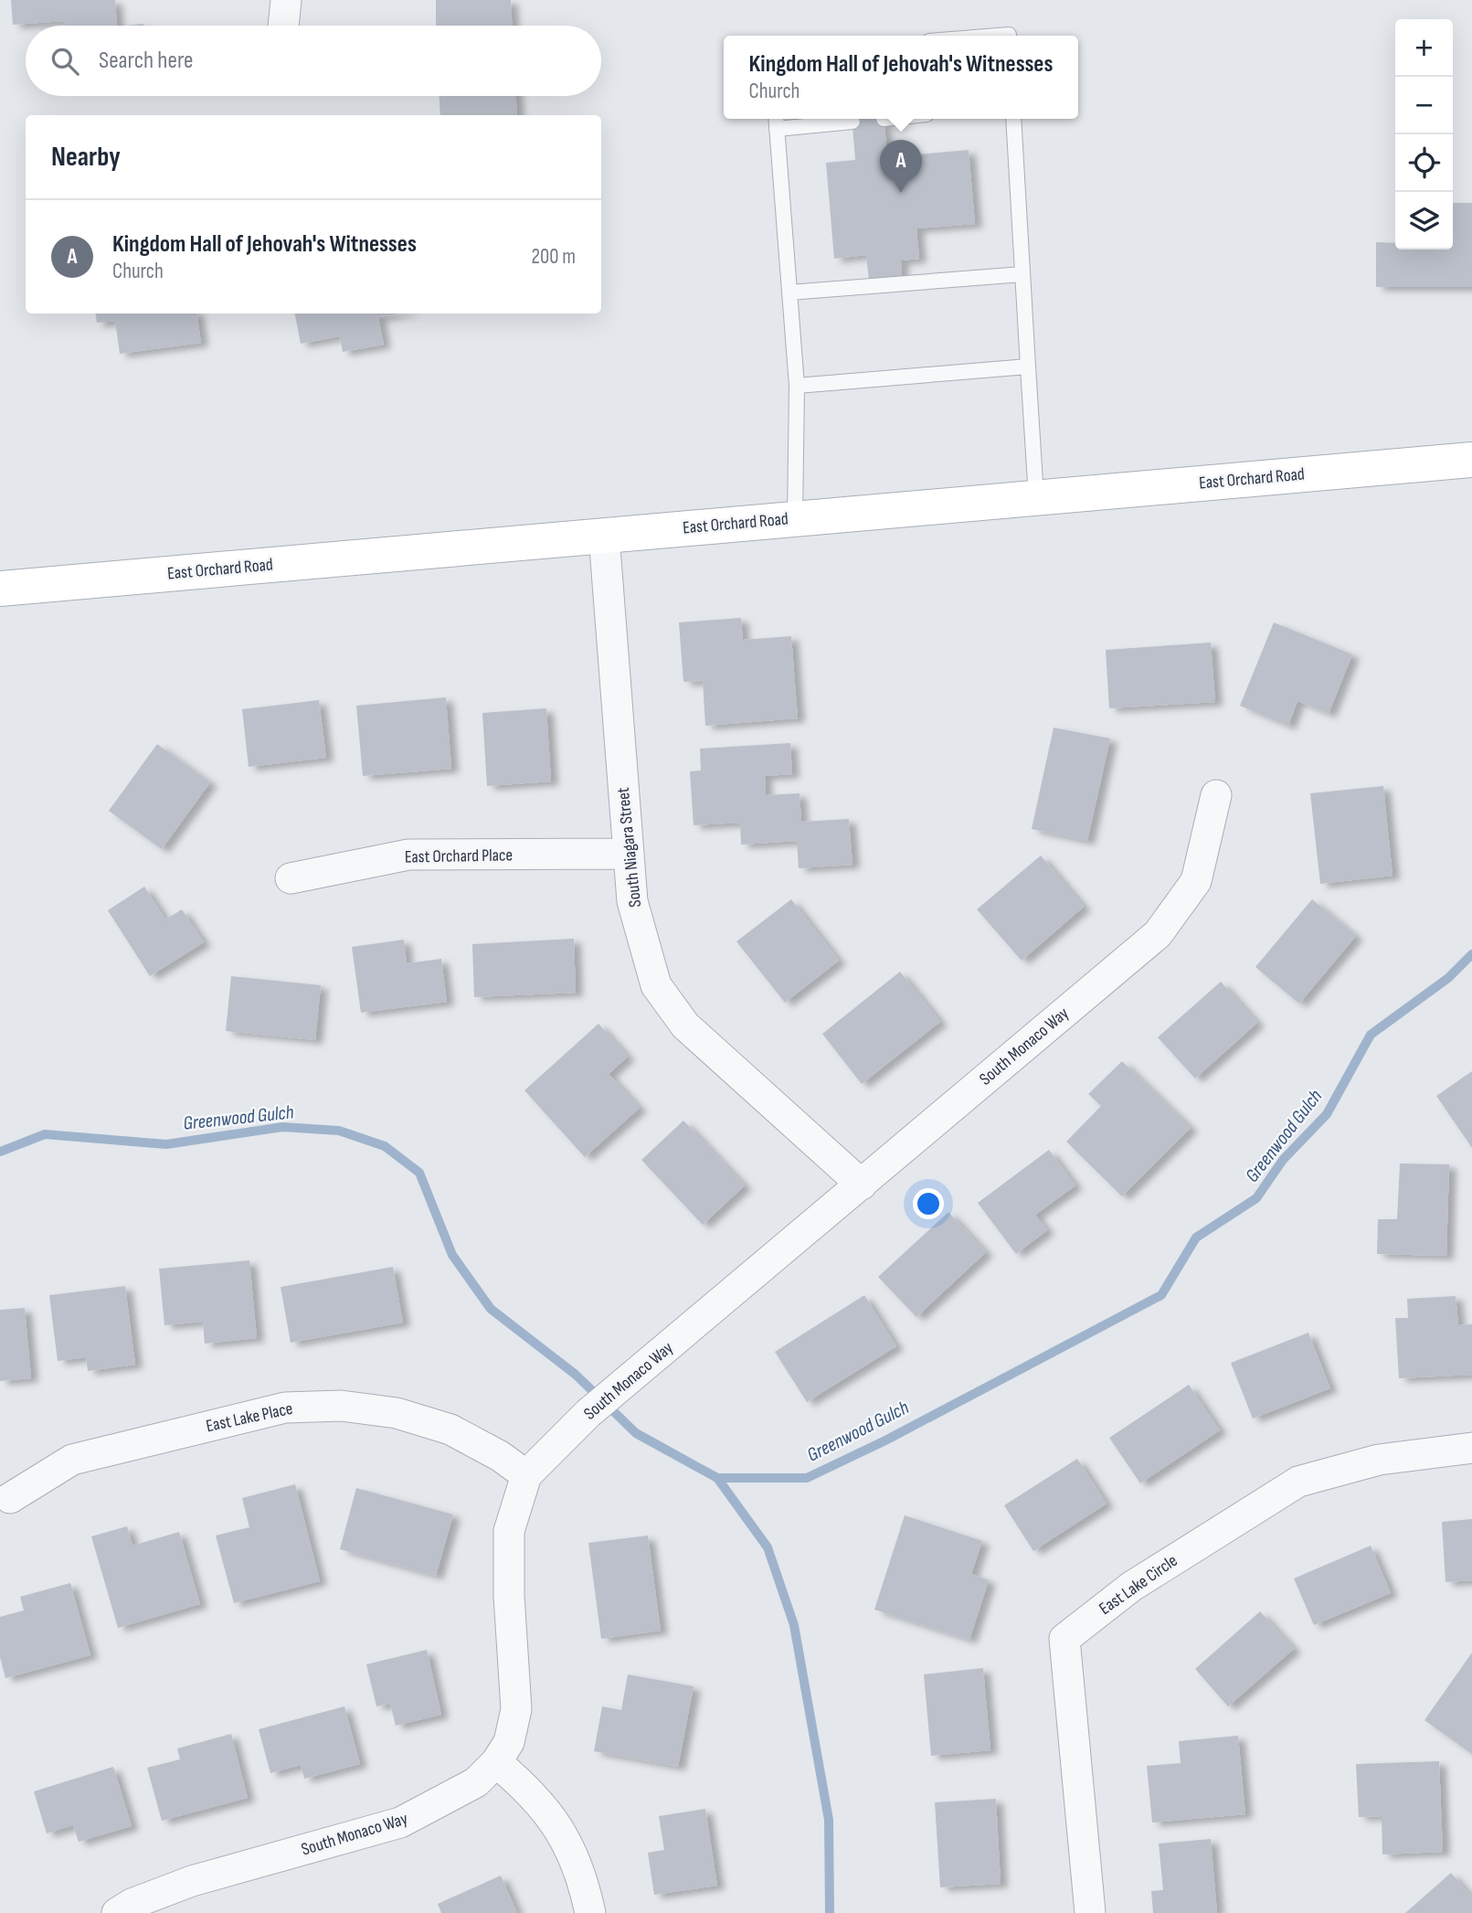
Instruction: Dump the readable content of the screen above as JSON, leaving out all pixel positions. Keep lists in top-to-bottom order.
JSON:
{
  "streets": {
    "main road": ["East Orchard Road"],
    "street": [
      "South Niagara Street",
      "East Orchard Place",
      "South Monaco Way",
      "East Lake Place",
      "East Lake Circle"
    ]
  },
  "crossings": [
    ["East Orchard Road", "South Niagara Street"],
    ["South Niagara Street", "East Orchard Place"],
    ["South Niagara Street", "South Monaco Way"],
    ["South Monaco Way", "East Lake Place"]
  ],
  "water": ["Greenwood Gulch"],
  "page": {
    "map_buttons": ["+", "−"],
    "search": "Search here",
    "popup": ["Kingdom Hall of Jehovah's Witnesses", "Church"],
    "heading": "Nearby",
    "pins": "A",
    "list": [
      {
        "mark": "A",
        "name": "Kingdom Hall of Jehovah's Witnesses",
        "note": "Church",
        "value": "200 m"
      }
    ]
  }
}
